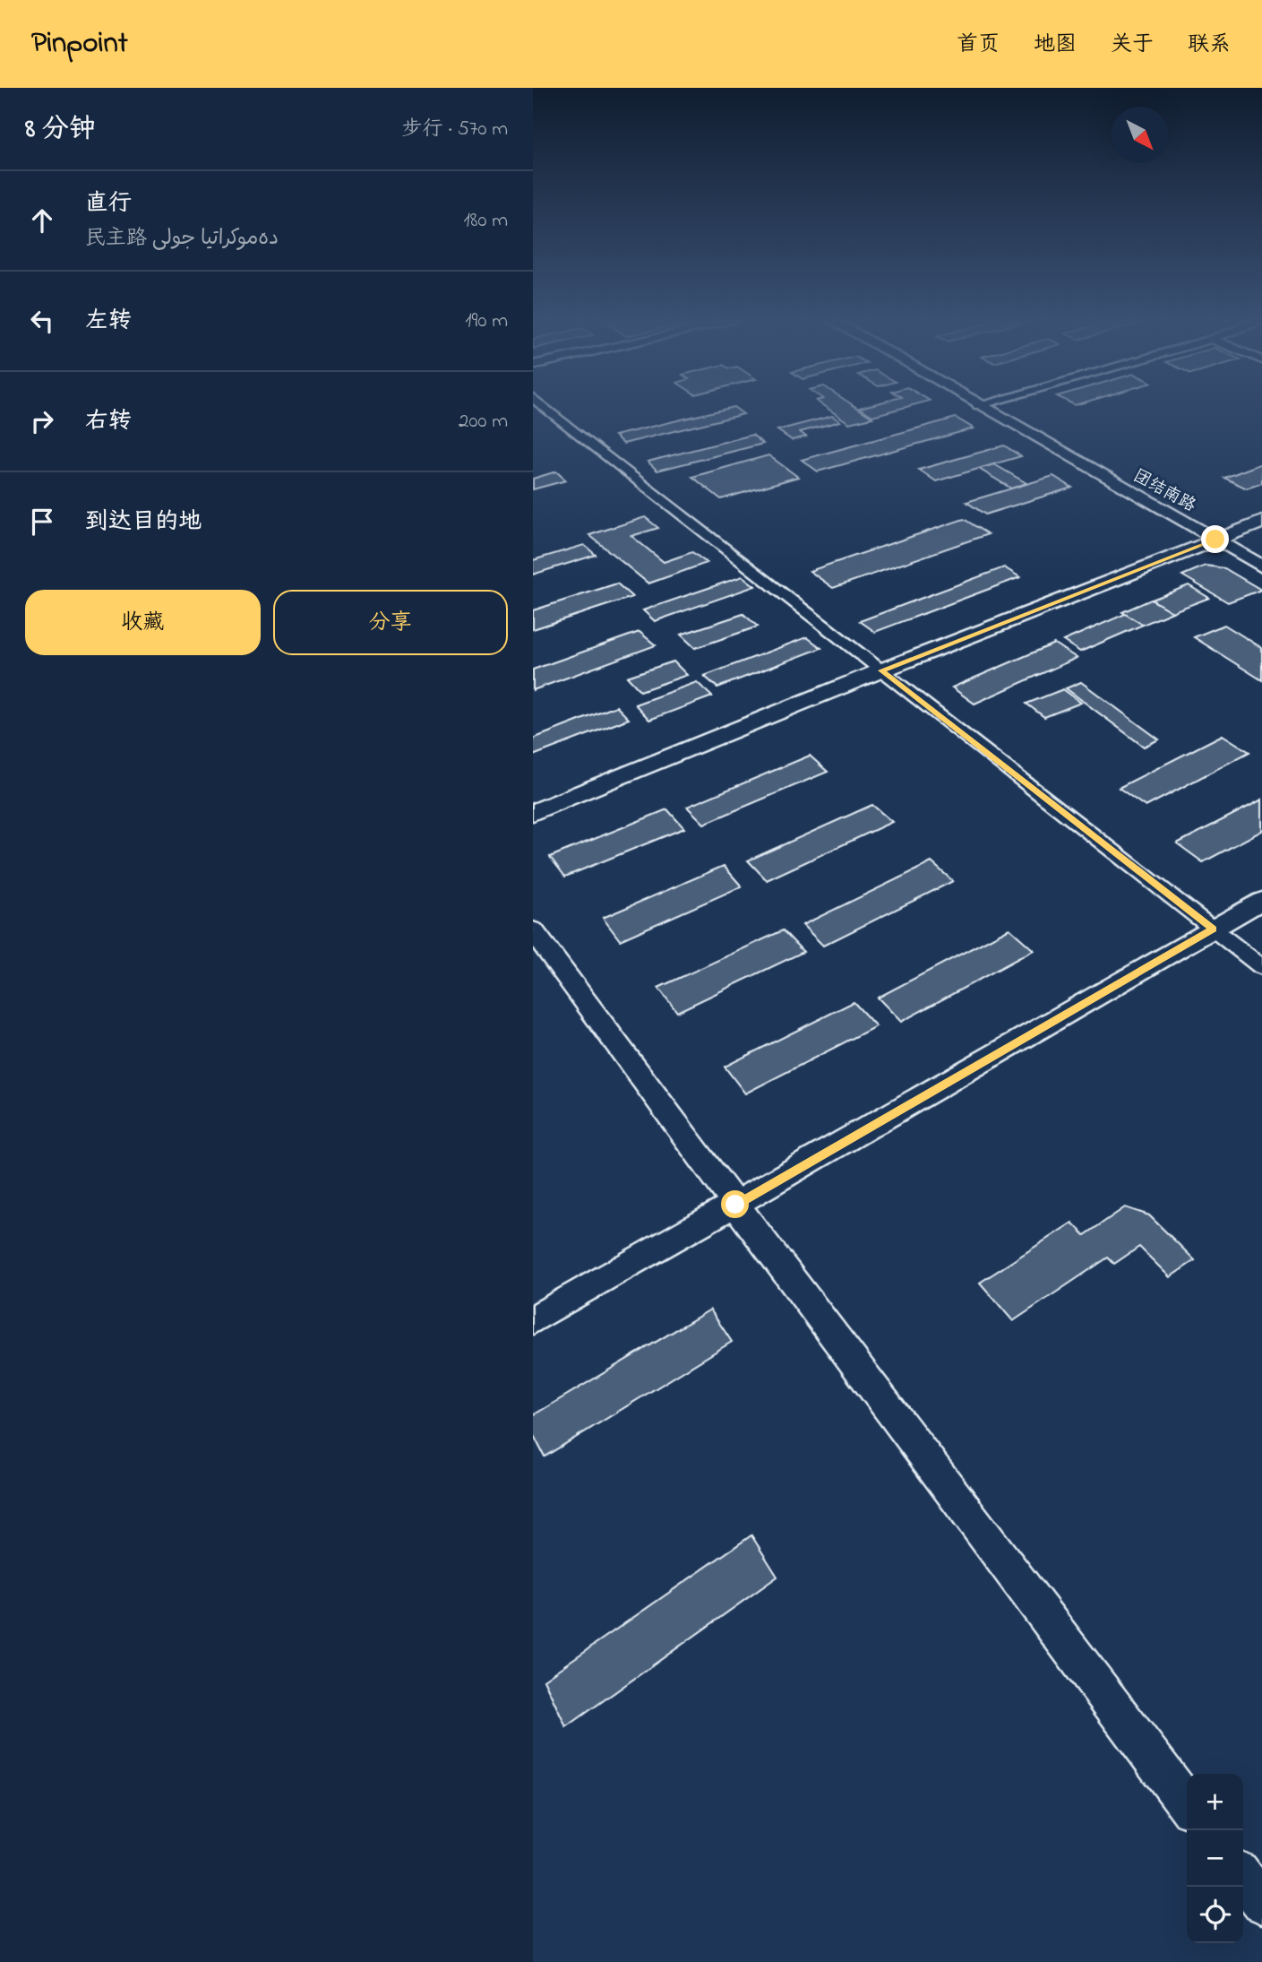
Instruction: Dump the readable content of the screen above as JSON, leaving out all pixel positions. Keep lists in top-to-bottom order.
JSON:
{
  "streets": {
    "street": ["团结南路"]
  },
  "north": "bottom right",
  "page": {
    "header": "Pinpoint",
    "nav": [
      "首页",
      "地图",
      "关于",
      "联系"
    ],
    "heading": ["8 分钟", "步行 · 570 m"],
    "list": [
      ["直行", "民主路 دەموكراتيا جولى", "180 m"],
      ["左转", "190 m"],
      ["右转", "200 m"],
      "到达目的地"
    ],
    "buttons": ["收藏", "分享"],
    "map_buttons": ["+", "−"]
  }
}
